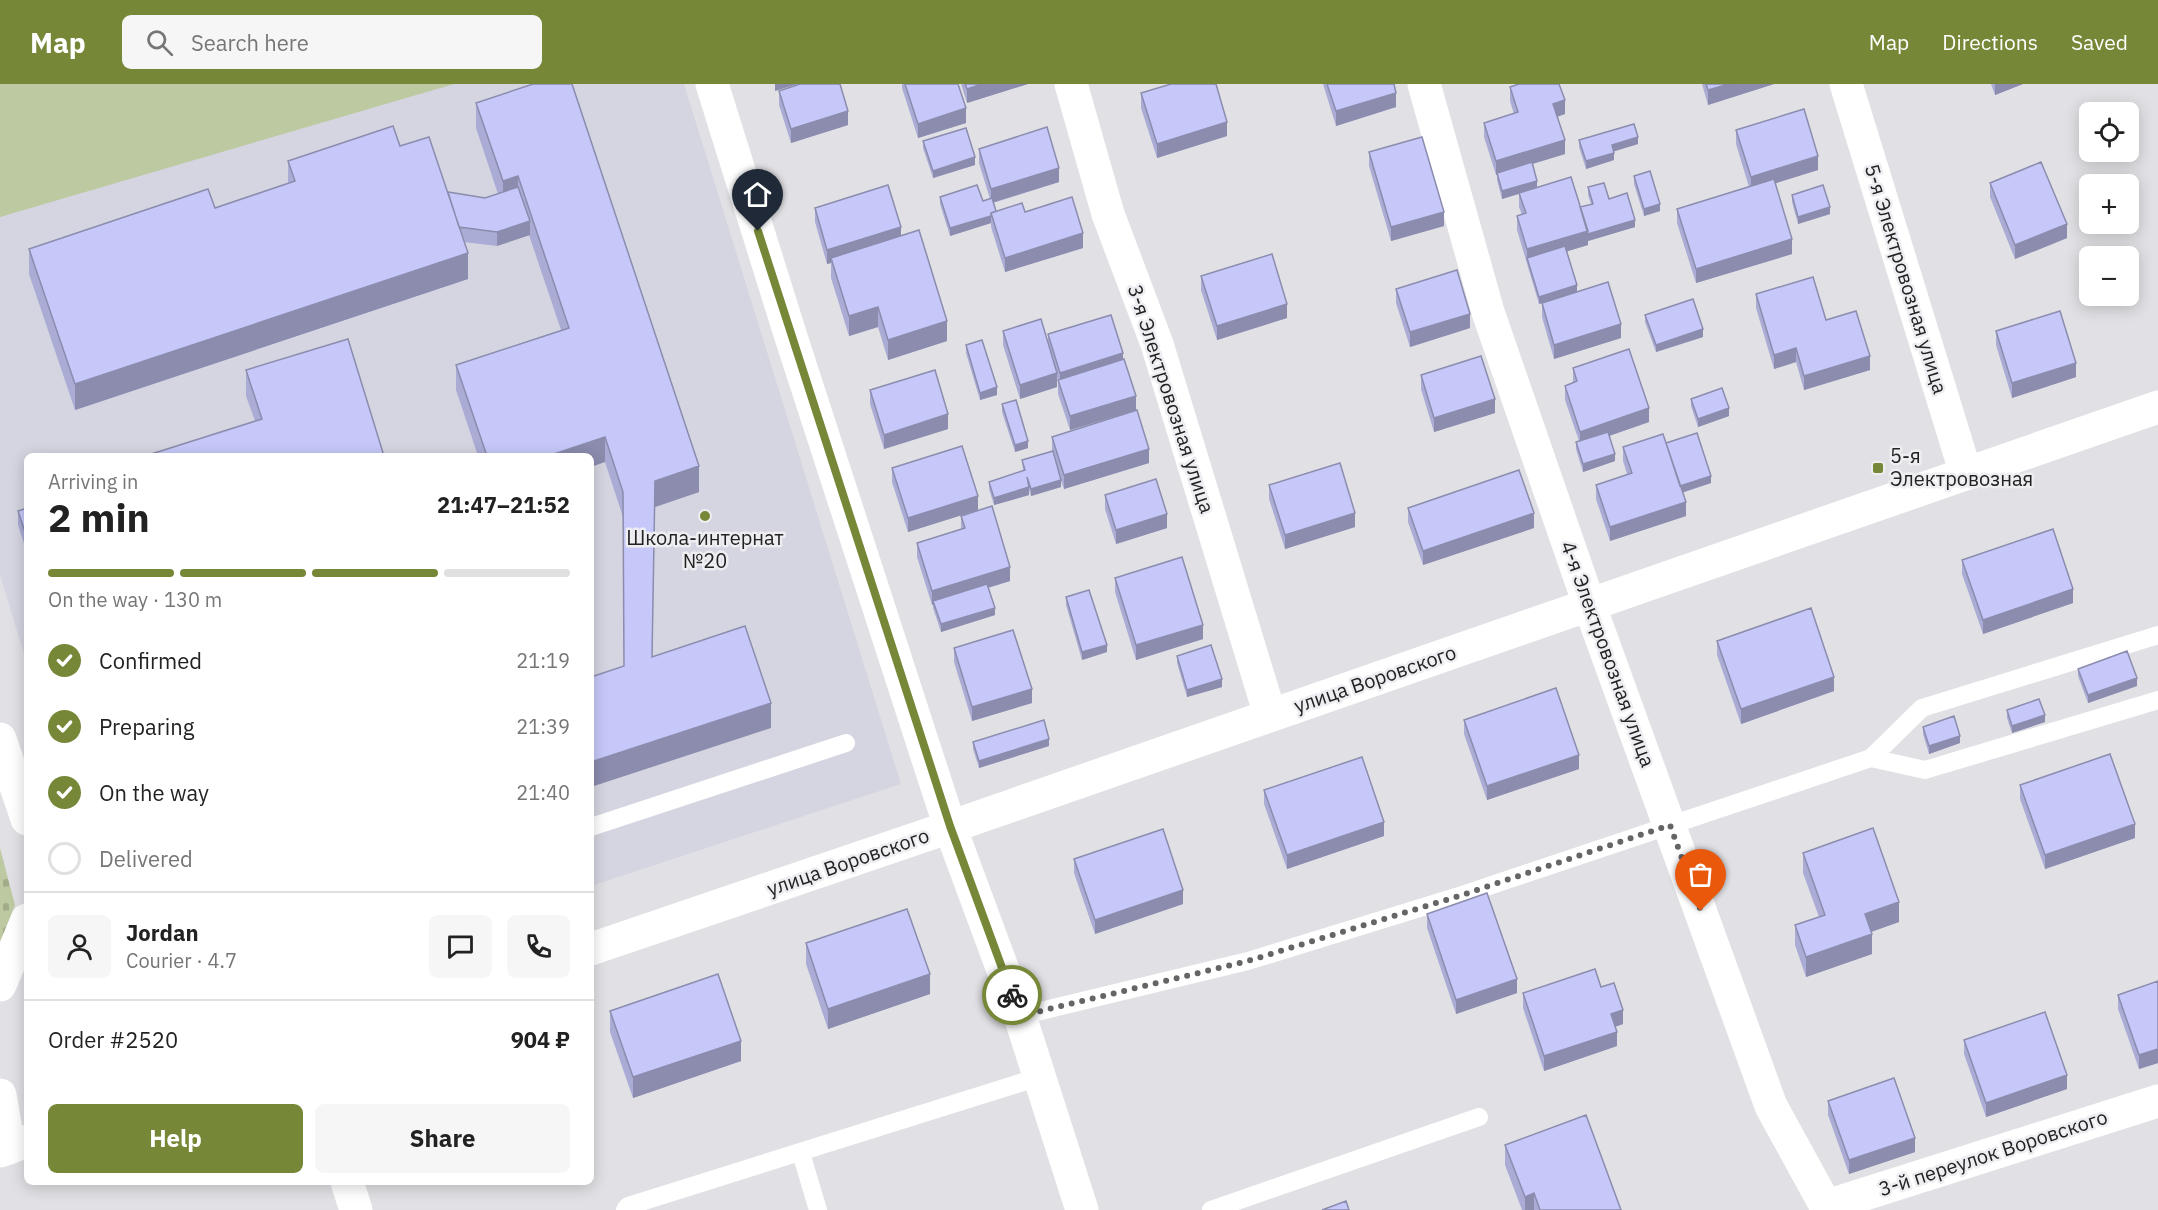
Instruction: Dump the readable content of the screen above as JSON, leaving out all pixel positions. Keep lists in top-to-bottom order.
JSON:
{
  "streets": {
    "street": [
      "5-я Электровозная улица",
      "3-я Электровозная улица",
      "4-я Электровозная улица",
      "улица Воровского",
      "3-й переулок Воровского"
    ]
  },
  "crossings": [
    ["5-я Электровозная улица", "улица Воровского"],
    ["3-я Электровозная улица", "улица Воровского"],
    ["4-я Электровозная улица", "улица Воровского"],
    ["4-я Электровозная улица", "3-й переулок Воровского"]
  ],
  "places": {
    "transit": ["5-я Электровозная"],
    "other": ["Школа-интернат №20"]
  },
  "page": {
    "header": "Map",
    "search": "Search here",
    "nav": ["Map", "Directions", "Saved"],
    "map_buttons": ["+", "−"],
    "heading": ["2 min", "Arriving in", "21:47–21:52"],
    "panel": [
      "Jordan",
      "Courier · 4.7",
      "Order #2520",
      "904 ₽"
    ],
    "bar": "On the way · 130 m",
    "list": [
      ["Confirmed", "21:19"],
      ["Preparing", "21:39"],
      ["On the way", "21:40"],
      "Delivered"
    ],
    "buttons": ["Help", "Share"]
  }
}
